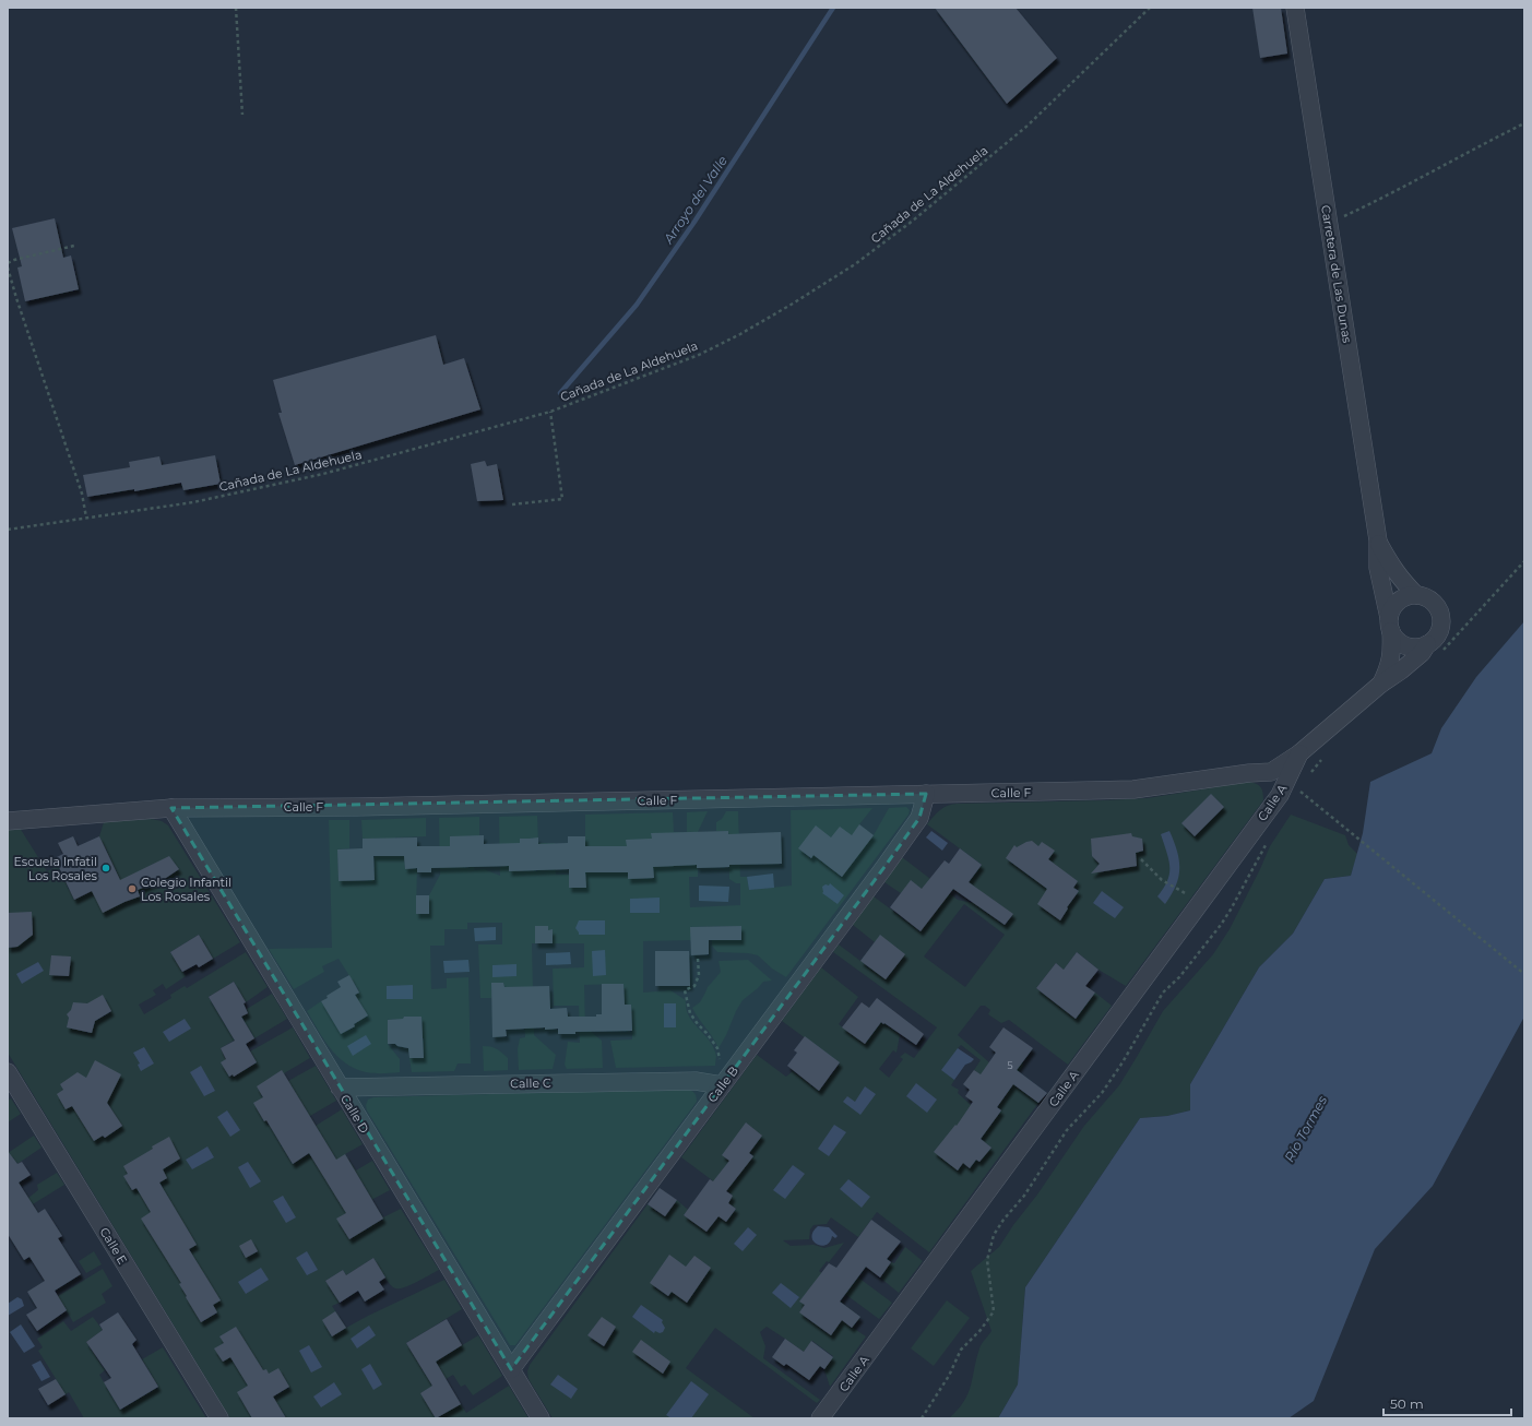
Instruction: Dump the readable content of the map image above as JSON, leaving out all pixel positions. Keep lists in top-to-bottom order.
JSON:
{
  "streets": {
    "street": [
      "Carretera de Las Dunas",
      "Calle F",
      "Calle A",
      "Calle C",
      "Calle B",
      "Calle D",
      "Calle E"
    ],
    "path": ["Cañada de La Aldehuela"]
  },
  "crossings": [
    ["Carretera de Las Dunas", "Calle F"],
    ["Carretera de Las Dunas", "Calle A"],
    ["Calle F", "Calle A"],
    ["Calle F", "Calle B"],
    ["Calle F", "Calle D"],
    ["Calle C", "Calle B"],
    ["Calle C", "Calle D"],
    ["Calle B", "Calle D"]
  ],
  "water": ["Arroyo del Valle", "Río Tormes"],
  "places": ["Escuela Infatil Los Rosales", "Colegio Infantil Los Rosales"],
  "house_numbers": ["5"],
  "scale_bar": "50 m"
}
